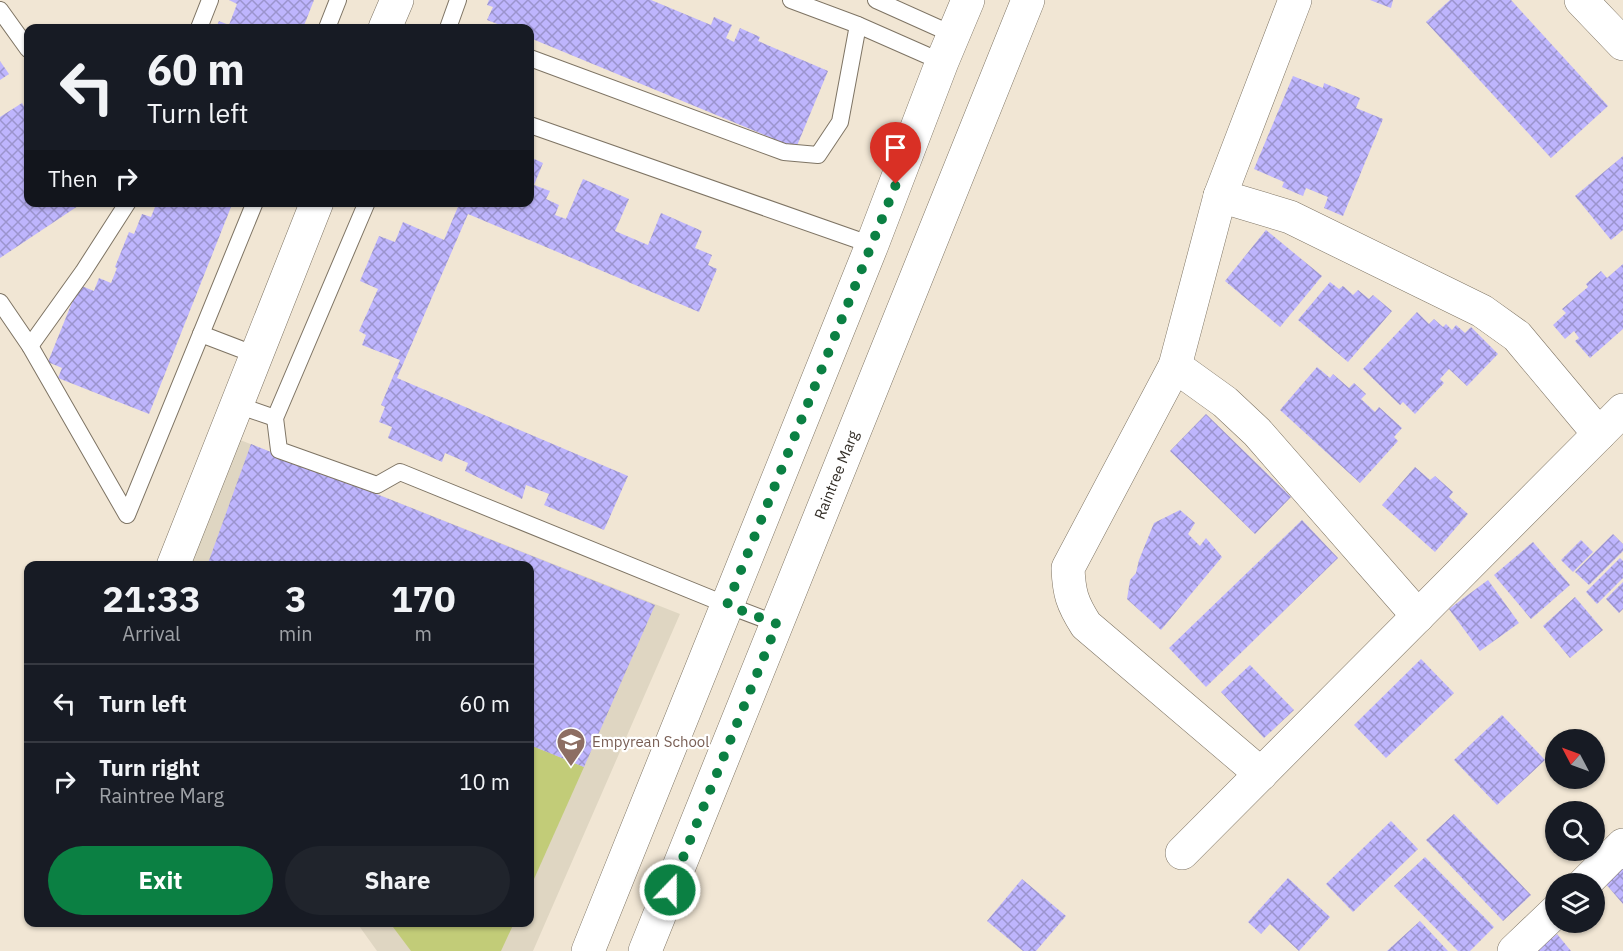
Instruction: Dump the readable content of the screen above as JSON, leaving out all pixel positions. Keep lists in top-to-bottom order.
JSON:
{
  "streets": {
    "street": ["Raintree Marg"]
  },
  "places": {
    "school or university": ["Empyrean School"]
  },
  "north": "top left",
  "page": {
    "turn": ["60 m", "Turn left"],
    "then": "Then",
    "eta": [
      "21:33",
      "Arrival",
      "3",
      "min",
      "170",
      "m"
    ],
    "list": [
      {
        "name": "Turn left",
        "value": "60 m"
      },
      {
        "name": "Turn right",
        "note": "Raintree Marg",
        "value": "10 m"
      }
    ],
    "buttons": ["Exit", "Share"]
  }
}
